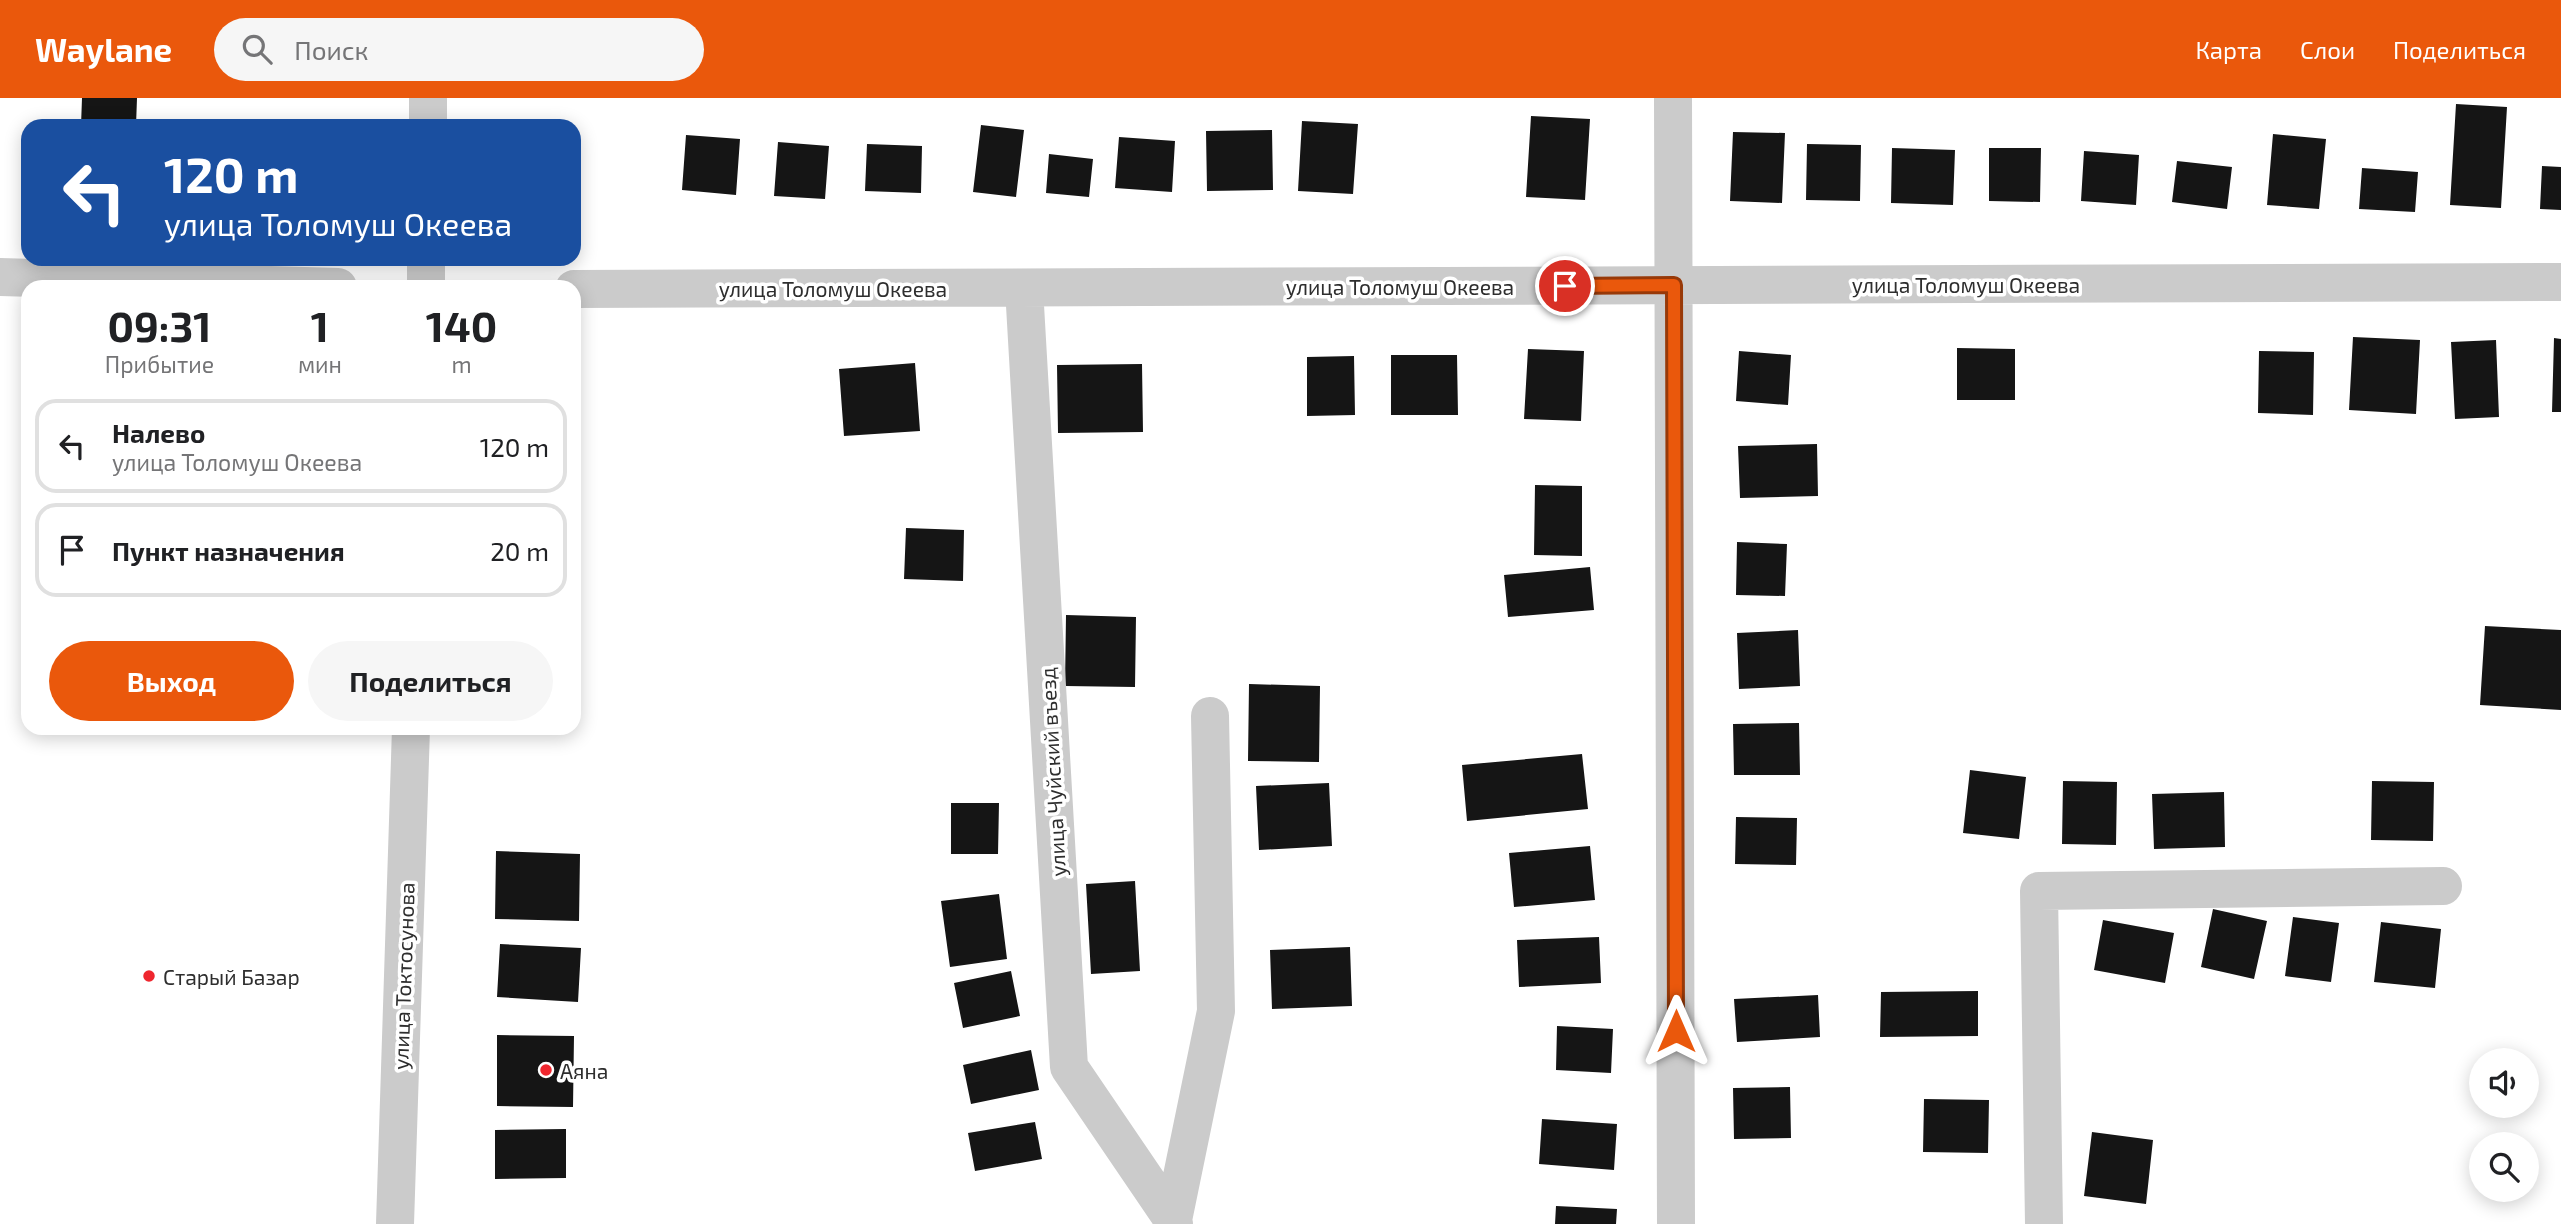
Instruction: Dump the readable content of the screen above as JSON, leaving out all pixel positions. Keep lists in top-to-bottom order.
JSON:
{
  "streets": {
    "street": ["улица Толомуш Океева", "улица Чуйский въезд", "улица Токтосунова"]
  },
  "crossings": [
    ["улица Толомуш Океева", "улица Чуйский въезд"]
  ],
  "places": ["Старый Базар", "Аяна"],
  "page": {
    "header": "Waylane",
    "search": "Поиск",
    "nav": ["Карта", "Слои", "Поделиться"],
    "turn": ["120 m", "улица Толомуш Океева"],
    "eta": [
      "09:31",
      "Прибытие",
      "1",
      "мин",
      "140",
      "m"
    ],
    "list": [
      {
        "name": "Налево",
        "note": "улица Толомуш Океева",
        "value": "120 m"
      },
      {
        "name": "Пункт назначения",
        "value": "20 m"
      }
    ],
    "buttons": ["Выход", "Поделиться"]
  }
}
